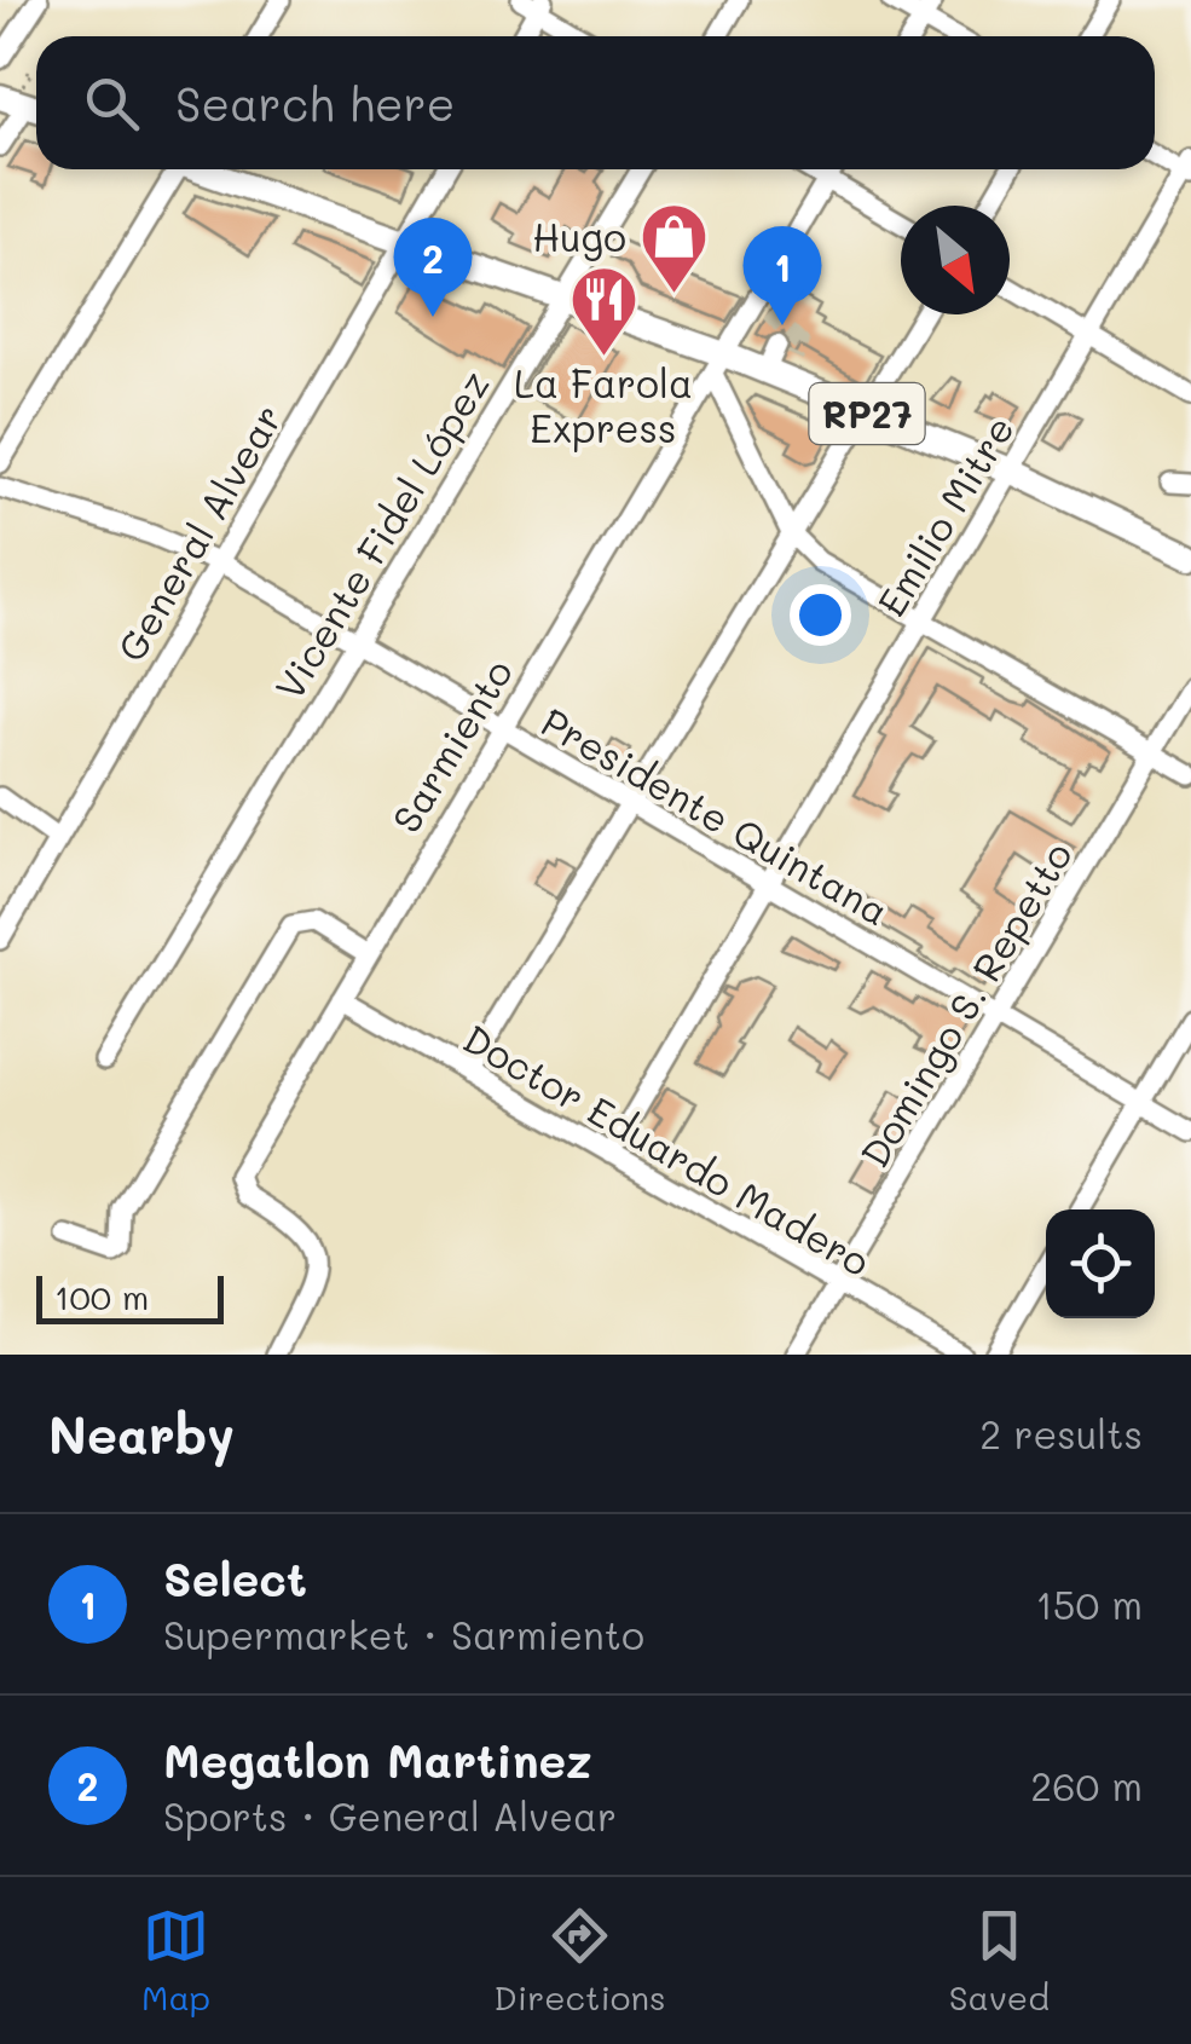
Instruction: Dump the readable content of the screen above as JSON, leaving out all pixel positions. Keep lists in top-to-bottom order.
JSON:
{
  "streets": {
    "main road": ["RP27"],
    "street": [
      "Emilio Mitre",
      "General Alvear",
      "Vicente Fidel López",
      "Sarmiento",
      "Presidente Quintana",
      "Domingo S. Repetto",
      "Doctor Eduardo Madero"
    ]
  },
  "crossings": [
    ["RP27", "Emilio Mitre"],
    ["RP27", "General Alvear"],
    ["RP27", "Vicente Fidel López"],
    ["RP27", "Sarmiento"],
    ["Emilio Mitre", "Presidente Quintana"],
    ["Emilio Mitre", "Doctor Eduardo Madero"],
    ["General Alvear", "Presidente Quintana"],
    ["Vicente Fidel López", "Presidente Quintana"],
    ["Sarmiento", "Presidente Quintana"],
    ["Sarmiento", "Doctor Eduardo Madero"],
    ["Presidente Quintana", "Domingo S. Repetto"],
    ["Domingo S. Repetto", "Doctor Eduardo Madero"]
  ],
  "places": {
    "shop": ["Hugo"],
    "restaurant": ["La Farola Express"]
  },
  "scale_bar": "100 m",
  "north": "bottom right",
  "page": {
    "search": "Search here",
    "pins": ["2", "1"],
    "scale": "100 m",
    "heading": ["Nearby", "2 results"],
    "list": [
      {
        "mark": "1",
        "name": "Select",
        "note": "Supermarket · Sarmiento",
        "value": "150 m"
      },
      {
        "mark": "2",
        "name": "Megatlon Martinez",
        "note": "Sports · General Alvear",
        "value": "260 m"
      }
    ],
    "nav": ["Map", "Directions", "Saved"]
  }
}
